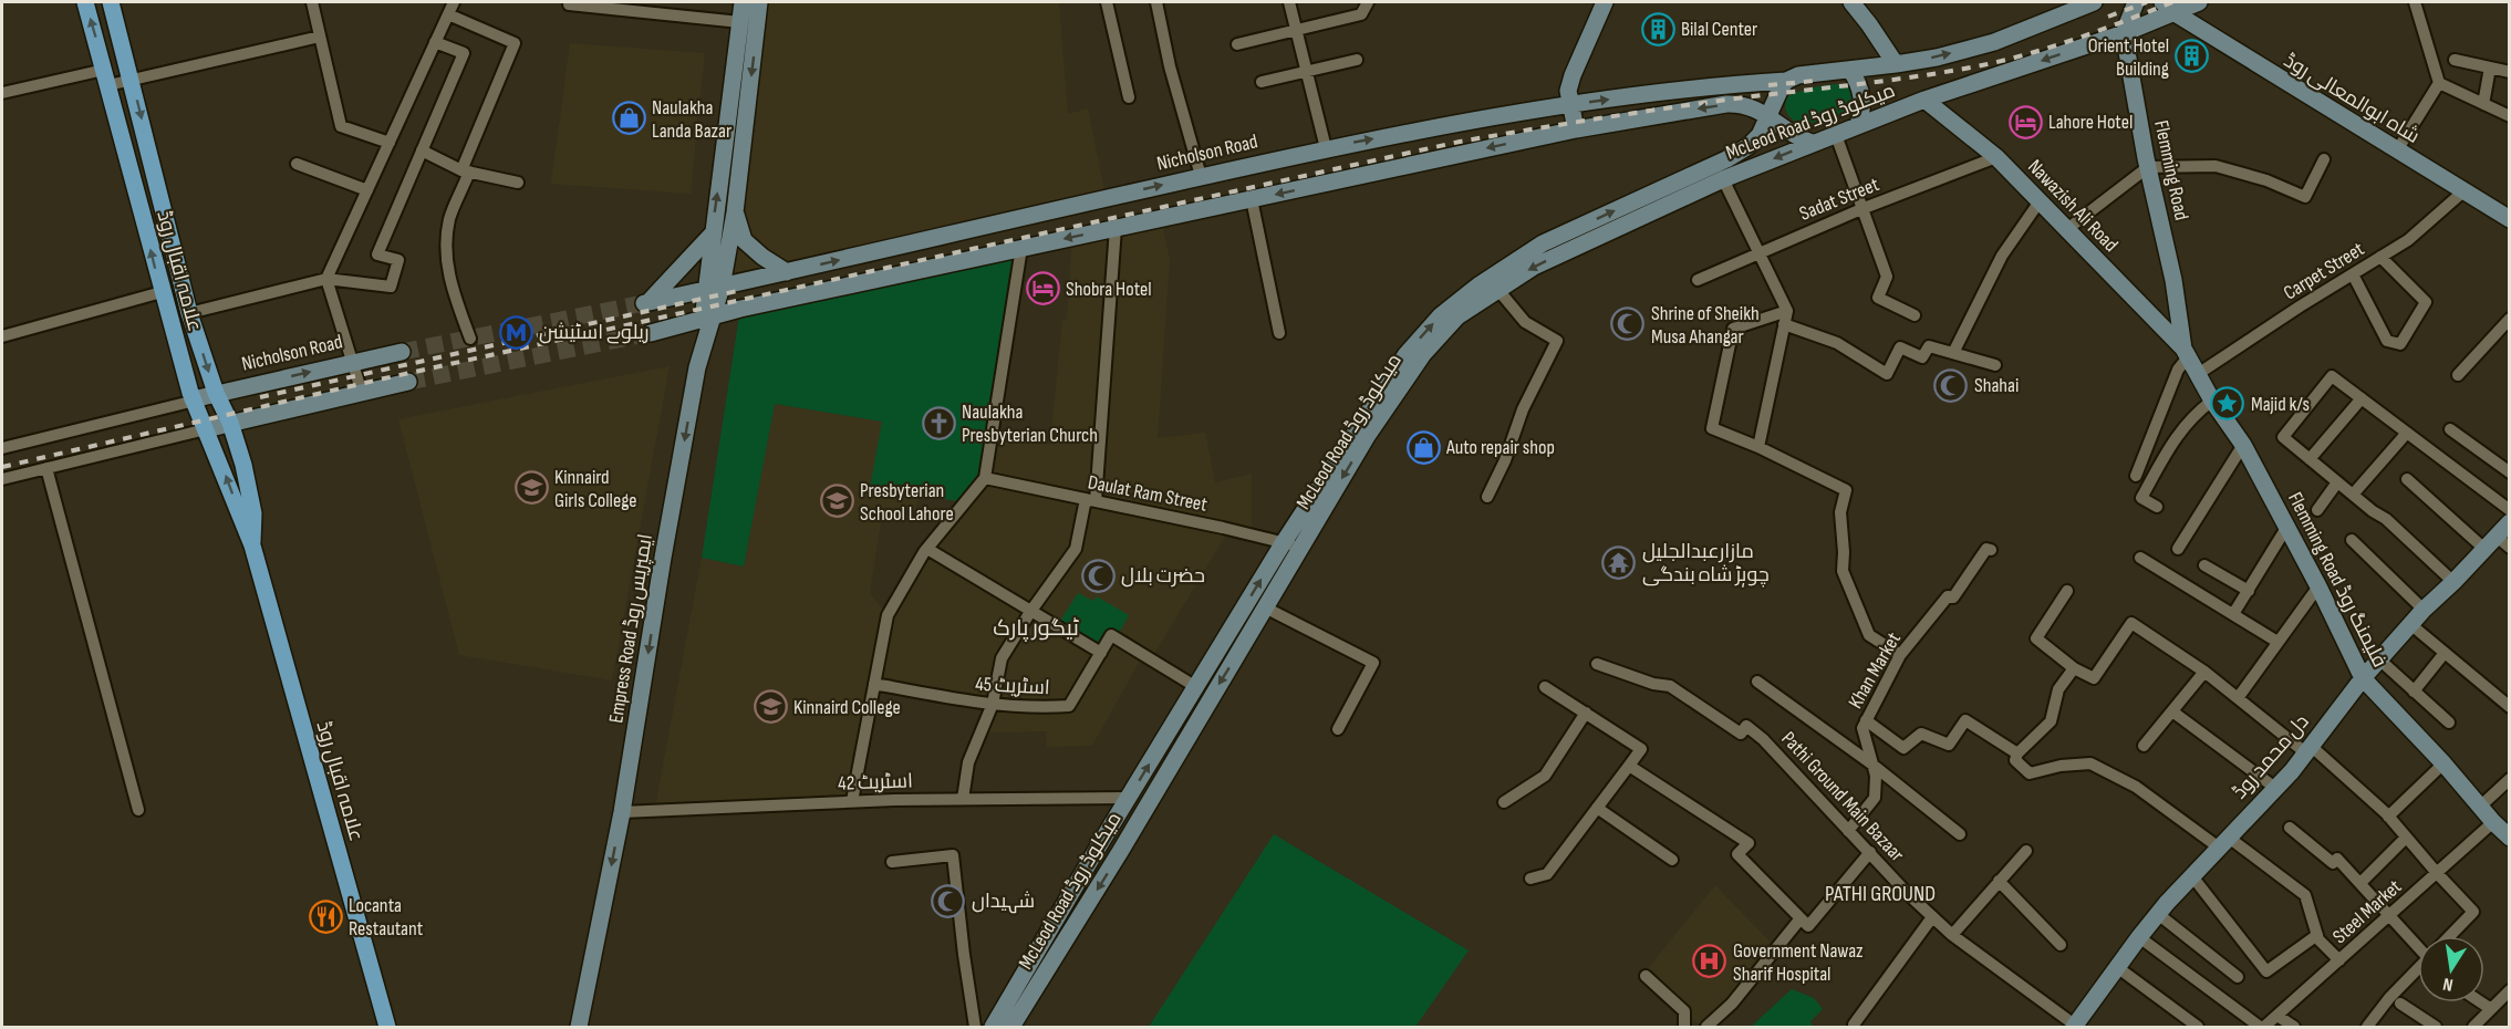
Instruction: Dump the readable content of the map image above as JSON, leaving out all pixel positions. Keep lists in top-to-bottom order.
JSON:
{
  "streets": {
    "main road": [
      "شاہ ابوالمعالی روڈ",
      "McLeod Road میکلوڈ روڈ",
      "Nicholson Road",
      "Flemming Road",
      "Nawazish Ali Road",
      "علامہ اقبال روڈ",
      "Flemming Road فلیمنگ روڈ",
      "Empress Road ایمپریس روڈ",
      "دل محمد روڈ"
    ],
    "street": [
      "Sadat Street",
      "Carpet Street",
      "Daulat Ram Street",
      "Khan Market",
      "اسٹریٹ 45",
      "اسٹریٹ 42",
      "Pathi Ground Main Bazaar",
      "Steel Market"
    ]
  },
  "crossings": [
    ["شاہ ابوالمعالی روڈ", "McLeod Road میکلوڈ روڈ"],
    ["شاہ ابوالمعالی روڈ", "Carpet Street"],
    ["McLeod Road میکلوڈ روڈ", "Nicholson Road"],
    ["McLeod Road میکلوڈ روڈ", "Flemming Road"],
    ["McLeod Road میکلوڈ روڈ", "Nawazish Ali Road"],
    ["McLeod Road میکلوڈ روڈ", "Daulat Ram Street"],
    ["McLeod Road میکلوڈ روڈ", "اسٹریٹ 45"],
    ["McLeod Road میکلوڈ روڈ", "اسٹریٹ 42"],
    ["Nicholson Road", "علامہ اقبال روڈ"],
    ["Nicholson Road", "Empress Road ایمپریس روڈ"],
    ["Flemming Road", "Nawazish Ali Road"],
    ["Flemming Road", "Flemming Road فلیمنگ روڈ"],
    ["Sadat Street", "Nawazish Ali Road"],
    ["Nawazish Ali Road", "Flemming Road فلیمنگ روڈ"],
    ["Carpet Street", "Flemming Road فلیمنگ روڈ"],
    ["Flemming Road فلیمنگ روڈ", "دل محمد روڈ"],
    ["Flemming Road فلیمنگ روڈ", "Steel Market"],
    ["Empress Road ایمپریس روڈ", "اسٹریٹ 42"],
    ["Khan Market", "Pathi Ground Main Bazaar"],
    ["دل محمد روڈ", "Pathi Ground Main Bazaar"]
  ],
  "districts": ["ٹیگور پارک", "PATHI GROUND"],
  "places": {
    "building": ["Bilal Center", "Orient Hotel Building"],
    "shop": ["Naulakha Landa Bazar", "Auto repair shop"],
    "hotel": ["Lahore Hotel", "Shobra Hotel"],
    "mosque": [
      "Shrine of Sheikh Musa Ahangar",
      "Shahai",
      "حضرت بلال",
      "شہیداں"
    ],
    "metro station": ["ریلوے اسٹیشن"],
    "place": ["Majid k/s"],
    "church": ["Naulakha Presbyterian Church"],
    "school or university": ["Kinnaird Girls College", "Presbyterian School Lahore", "Kinnaird College"],
    "temple": ["مازارعبدالجلیل چوہڑ شاہ بندگی"],
    "restaurant": ["Locanta Restautant"],
    "hospital": ["Government Nawaz Sharif Hospital"]
  },
  "north": "bottom"
}
